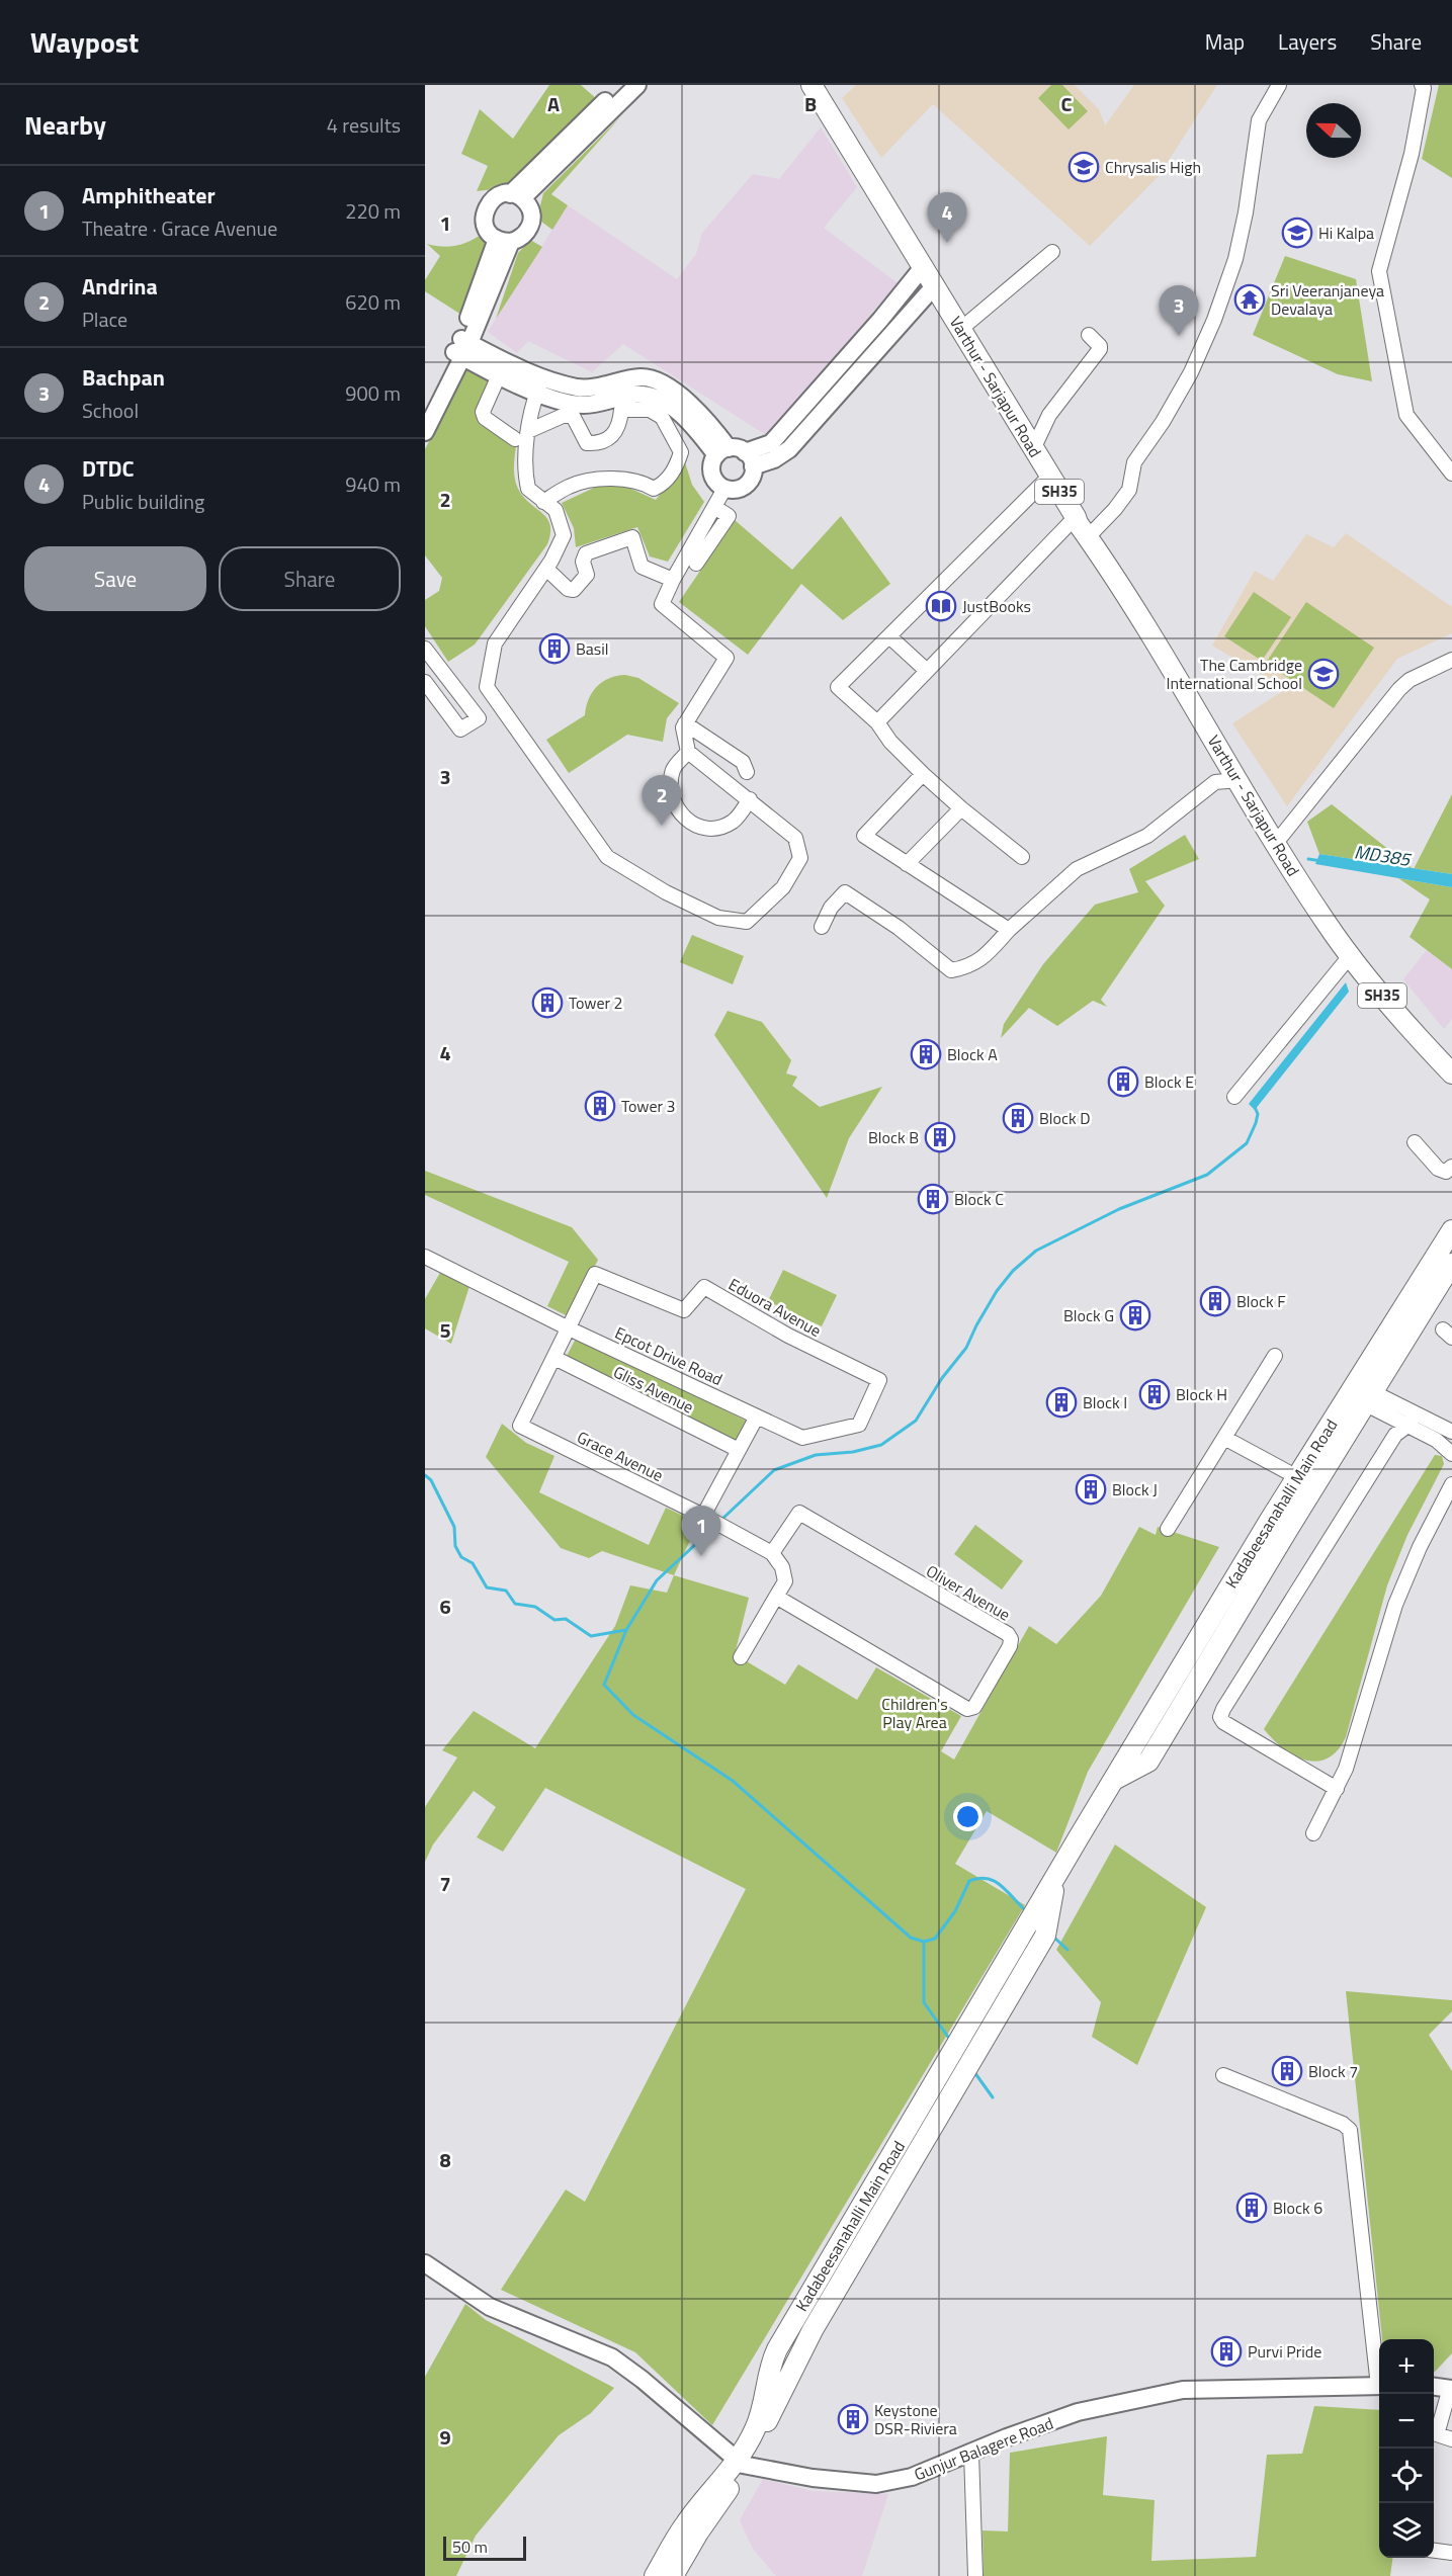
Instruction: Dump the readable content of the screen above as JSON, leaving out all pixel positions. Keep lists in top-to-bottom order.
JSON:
{
  "streets": {
    "main road": ["Varthur - Sarjapur Road", "SH35", "Kadabeesanahalli Main Road"],
    "street": [
      "Eduora Avenue",
      "Epcot Drive Road",
      "Gliss Avenue",
      "Grace Avenue",
      "Oliver Avenue",
      "Gunjur Balagere Road"
    ]
  },
  "crossings": [
    ["Eduora Avenue", "Epcot Drive Road"],
    ["Gliss Avenue", "Grace Avenue"],
    ["Grace Avenue", "Oliver Avenue"],
    ["Kadabeesanahalli Main Road", "Gunjur Balagere Road"]
  ],
  "water": ["MD385"],
  "parks": ["Children's Play Area"],
  "places": {
    "school or university": ["Chrysalis High", "Hi Kalpa", "The Cambridge International School"],
    "temple": ["Sri Veeranjaneya Devalaya"],
    "library": ["JustBooks"],
    "building": [
      "Basil",
      "Tower 2",
      "Block A",
      "Block E",
      "Tower 3",
      "Block D",
      "Block B",
      "Block C",
      "Block F",
      "Block G",
      "Block H",
      "Block I",
      "Block J",
      "Block 7",
      "Block 6",
      "Purvi Pride",
      "Keystone DSR-Riviera"
    ]
  },
  "scale_bar": "50 m",
  "north": "left",
  "page": {
    "header": "Waypost",
    "nav": ["Map", "Layers", "Share"],
    "heading": ["Nearby", "4 results"],
    "list": [
      {
        "mark": "1",
        "name": "Amphitheater",
        "note": "Theatre · Grace Avenue",
        "value": "220 m"
      },
      {
        "mark": "2",
        "name": "Andrina",
        "note": "Place",
        "value": "620 m"
      },
      {
        "mark": "3",
        "name": "Bachpan",
        "note": "School",
        "value": "900 m"
      },
      {
        "mark": "4",
        "name": "DTDC",
        "note": "Public building",
        "value": "940 m"
      }
    ],
    "pins": [
      "4",
      "3",
      "2",
      "1"
    ],
    "buttons": ["Save", "Share"],
    "map_buttons": ["+", "−"],
    "scale": "50 m"
  },
  "grid": {
    "columns": ["A", "B", "C"],
    "rows": [
      "1",
      "2",
      "3",
      "4",
      "5",
      "6",
      "7",
      "8",
      "9"
    ]
  }
}
